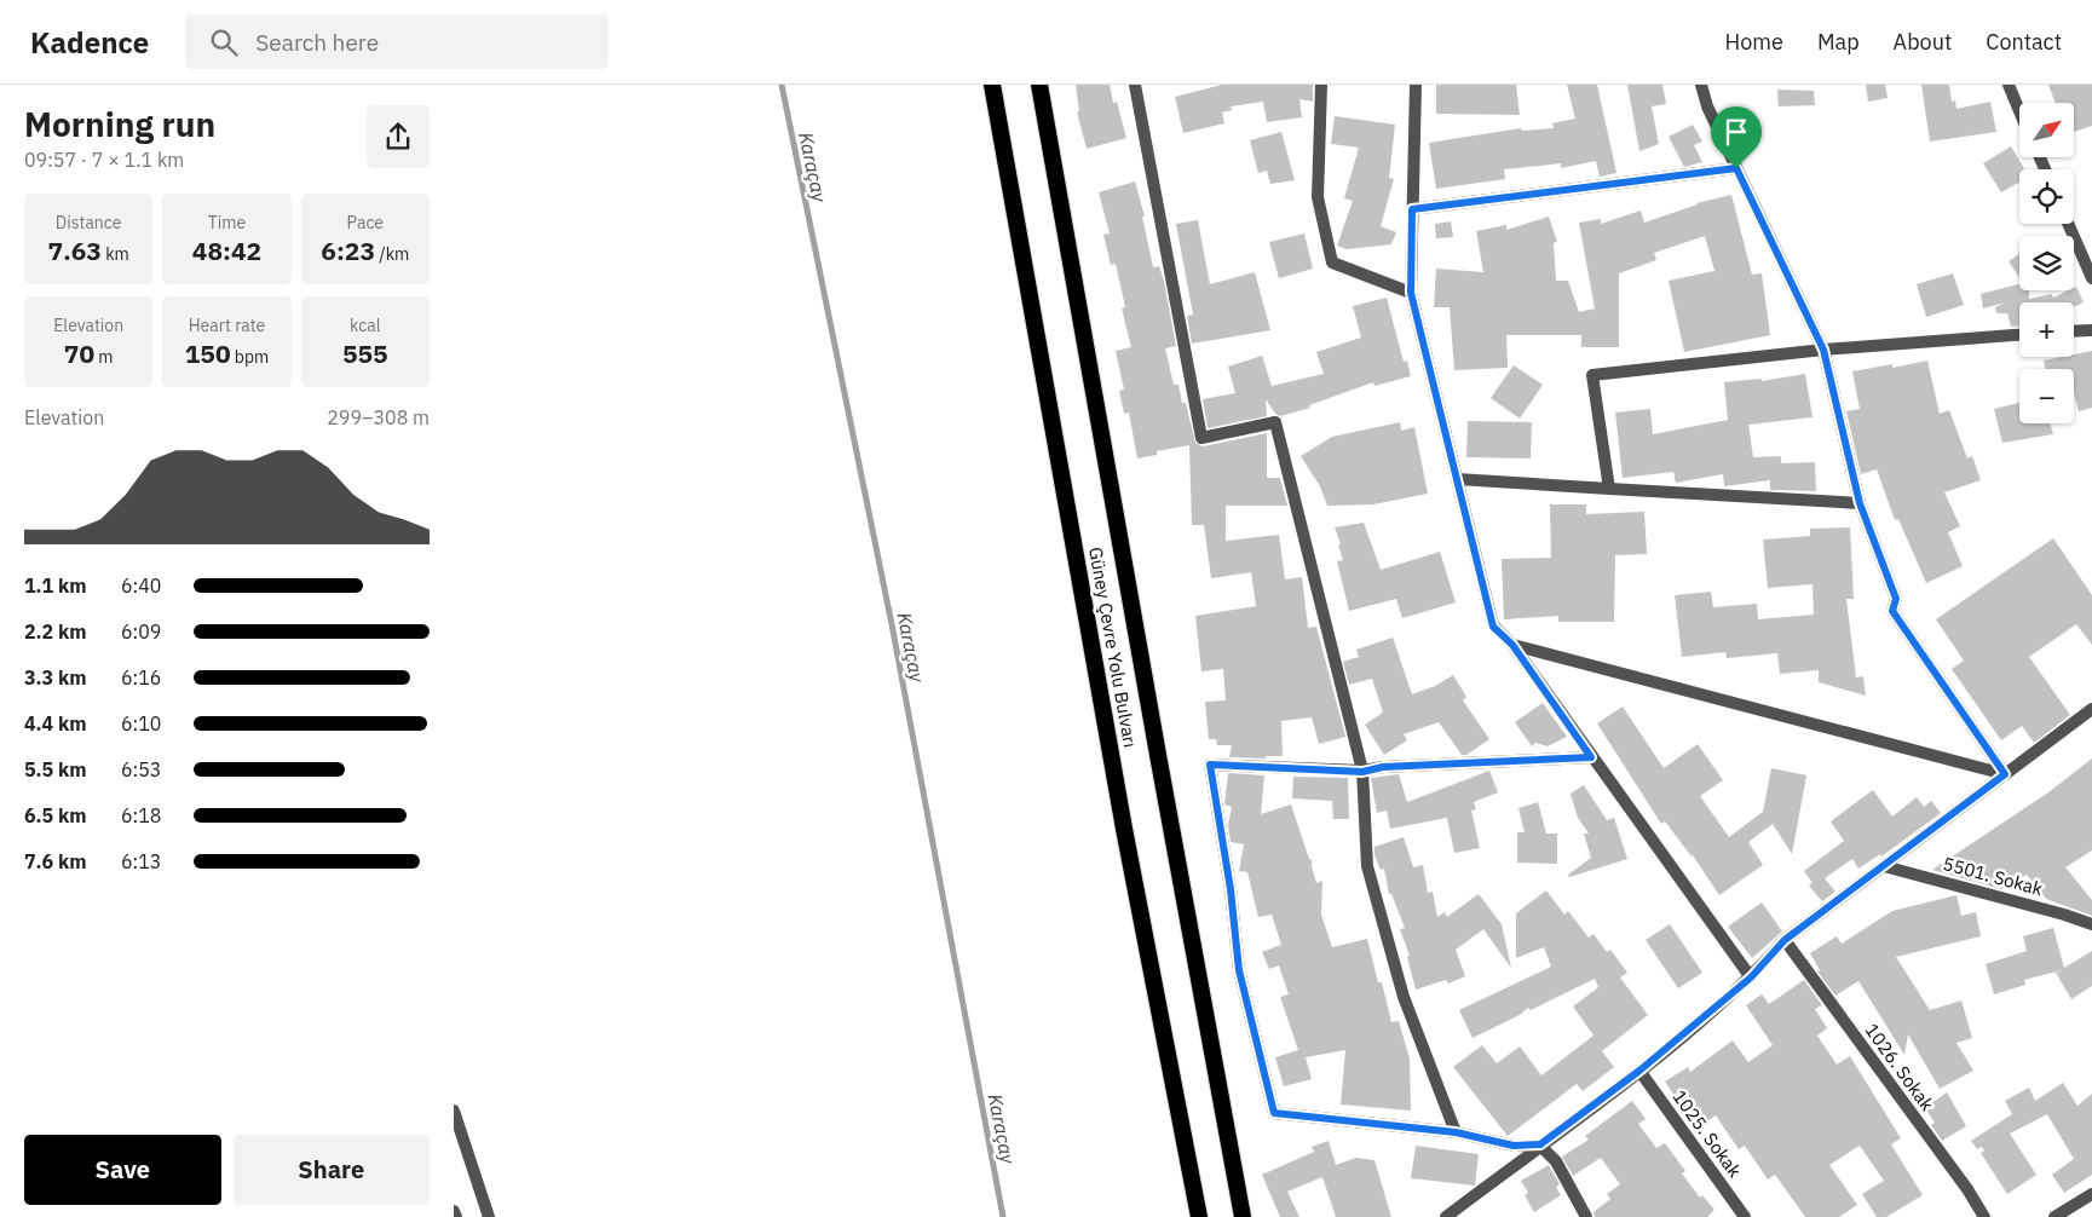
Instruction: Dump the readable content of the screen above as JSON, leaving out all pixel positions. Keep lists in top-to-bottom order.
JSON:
{
  "streets": {
    "highway": ["Güney Çevre Yolu Bulvarı"],
    "street": ["5501. Sokak", "1026. Sokak", "1025. Sokak"]
  },
  "water": ["Karaçay"],
  "north": "top right",
  "page": {
    "header": "Kadence",
    "search": "Search here",
    "nav": [
      "Home",
      "Map",
      "About",
      "Contact"
    ],
    "heading": ["Morning run", "09:57 · 7 × 1.1 km"],
    "map_buttons": ["+", "−"],
    "stats": [
      ["Distance", "7.63 km"],
      ["Time", "48:42"],
      ["Pace", "6:23 /km"],
      ["Elevation", "70 m"],
      ["Heart rate", "150 bpm"],
      ["kcal", "555"]
    ],
    "chart": ["Elevation", "299–308 m"],
    "list": [
      {
        "name": "1.1 km",
        "note": "6:40"
      },
      {
        "name": "2.2 km",
        "note": "6:09"
      },
      {
        "name": "3.3 km",
        "note": "6:16"
      },
      {
        "name": "4.4 km",
        "note": "6:10"
      },
      {
        "name": "5.5 km",
        "note": "6:53"
      },
      {
        "name": "6.5 km",
        "note": "6:18"
      },
      {
        "name": "7.6 km",
        "note": "6:13"
      }
    ],
    "buttons": ["Save", "Share"]
  }
}
